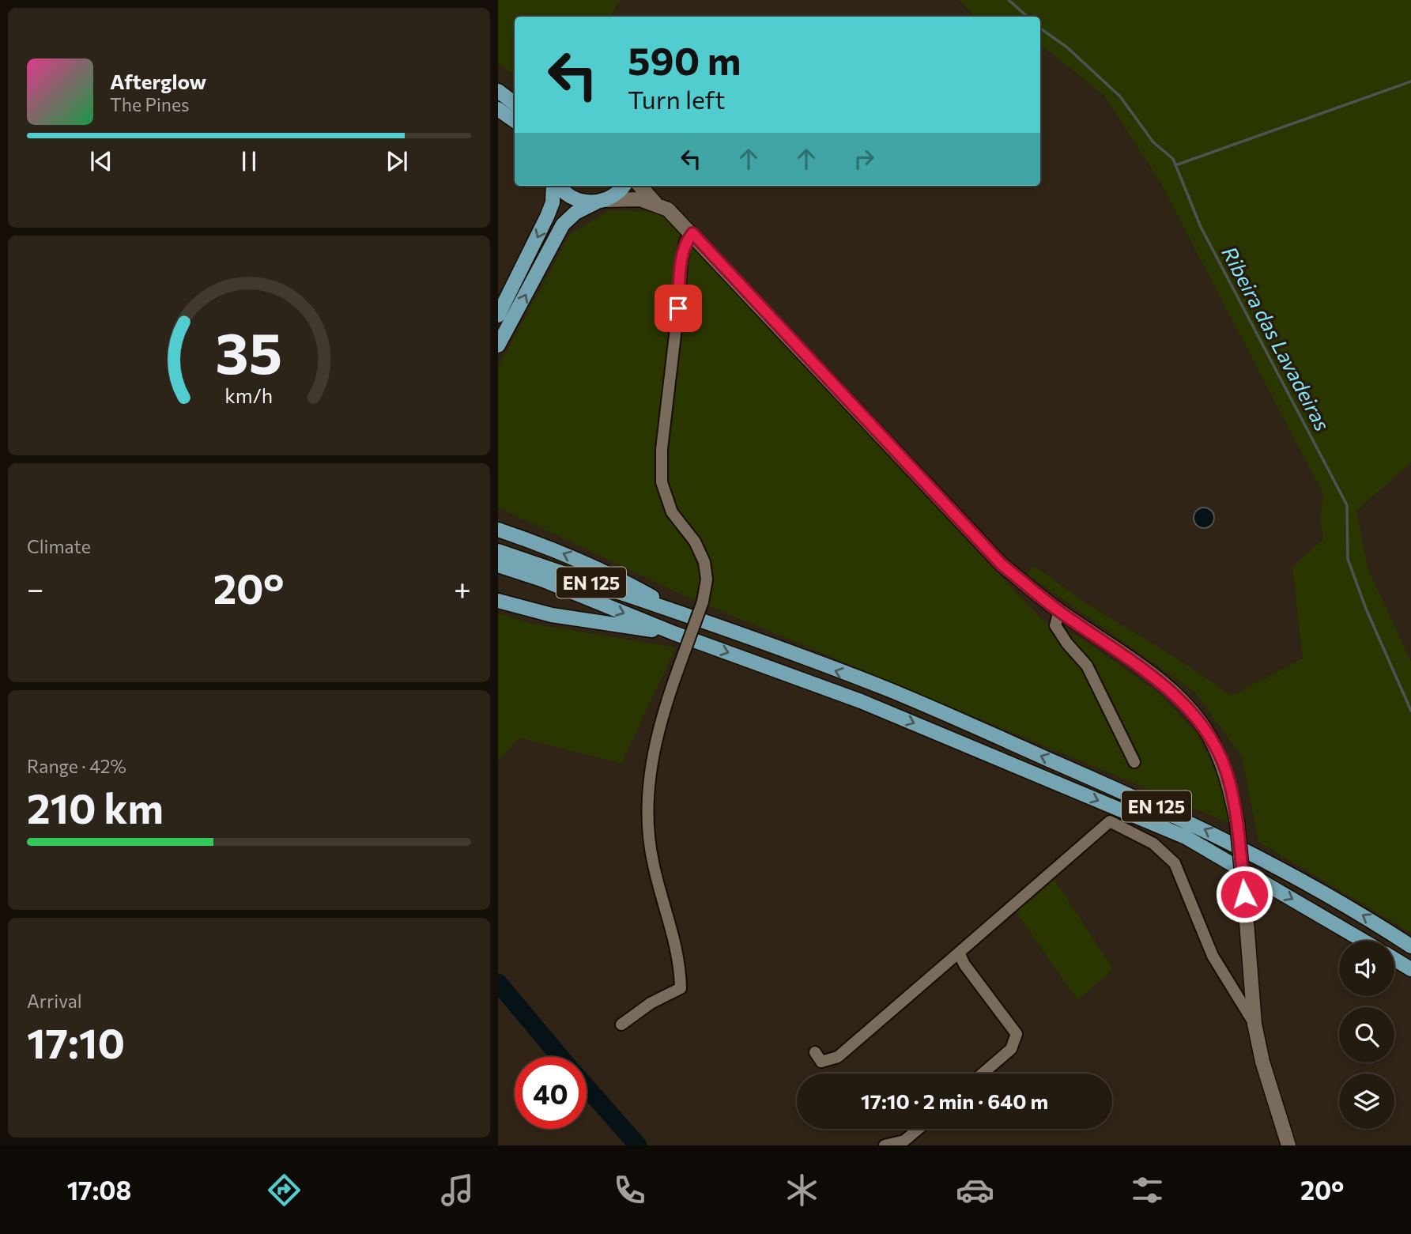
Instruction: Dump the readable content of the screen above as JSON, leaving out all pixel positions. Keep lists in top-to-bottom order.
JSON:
{
  "streets": {
    "main road": ["EN 125"]
  },
  "water": ["Ribeira das Lavadeiras"],
  "page": {
    "turn": ["590 m", "Turn left"],
    "song": ["Afterglow", "The Pines"],
    "tile": [
      "Climate",
      ["Range · 42%", "210 km"],
      ["Arrival", "17:10"]
    ],
    "heat": ["−", "20°", "+"],
    "limit": "40",
    "trip": "17:10 · 2 min · 640 m",
    "tabs": ["17:08", "20°"],
    "gauge": ["35", "km/h"]
  }
}
